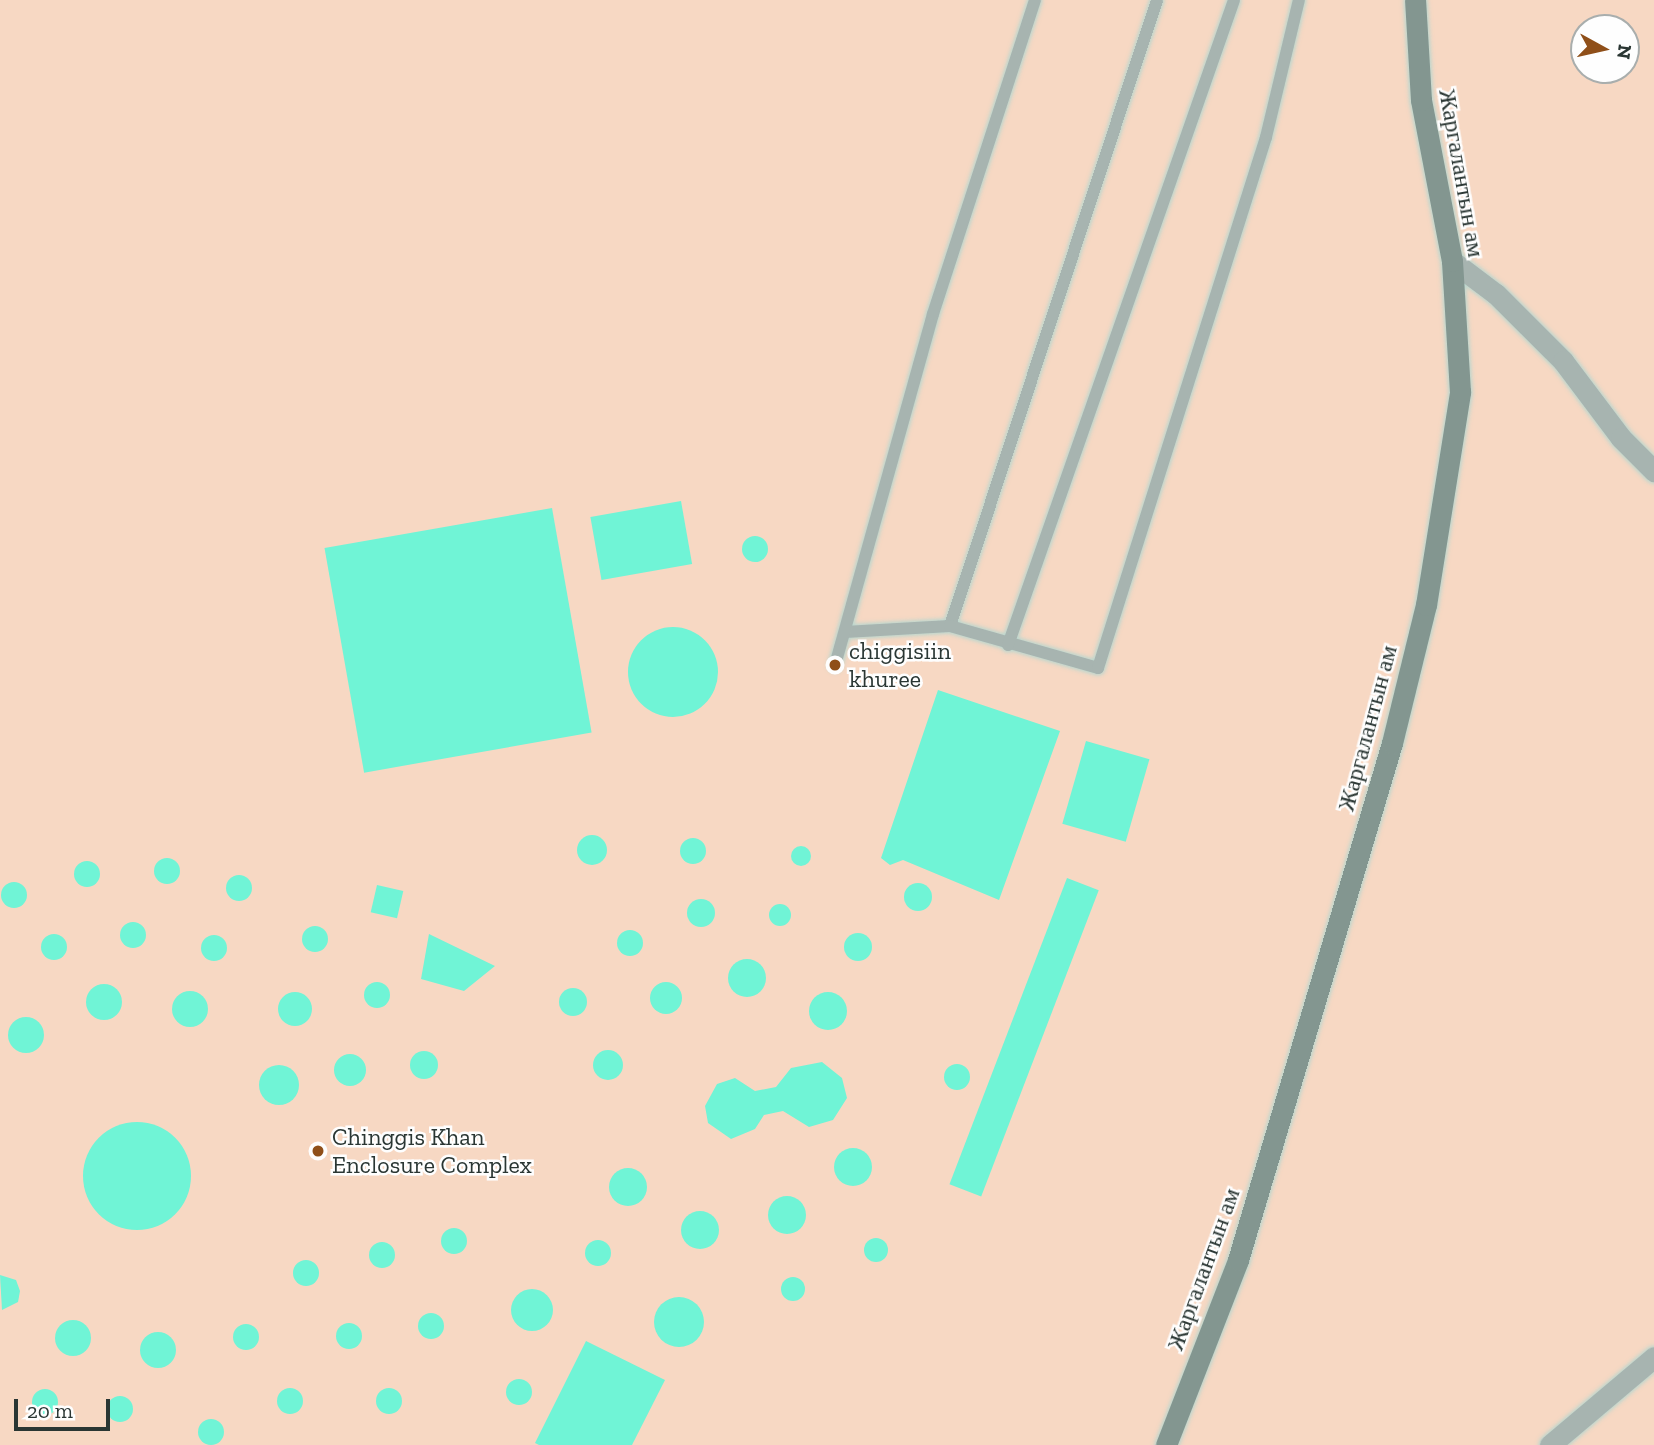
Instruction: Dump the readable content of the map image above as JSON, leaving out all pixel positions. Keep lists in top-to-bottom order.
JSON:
{
  "streets": {
    "street": ["Жаргалантын ам"]
  },
  "places": ["chiggisiin khuree", "Chinggis Khan Enclosure Complex"],
  "scale_bar": "20 m",
  "north": "right"
}
